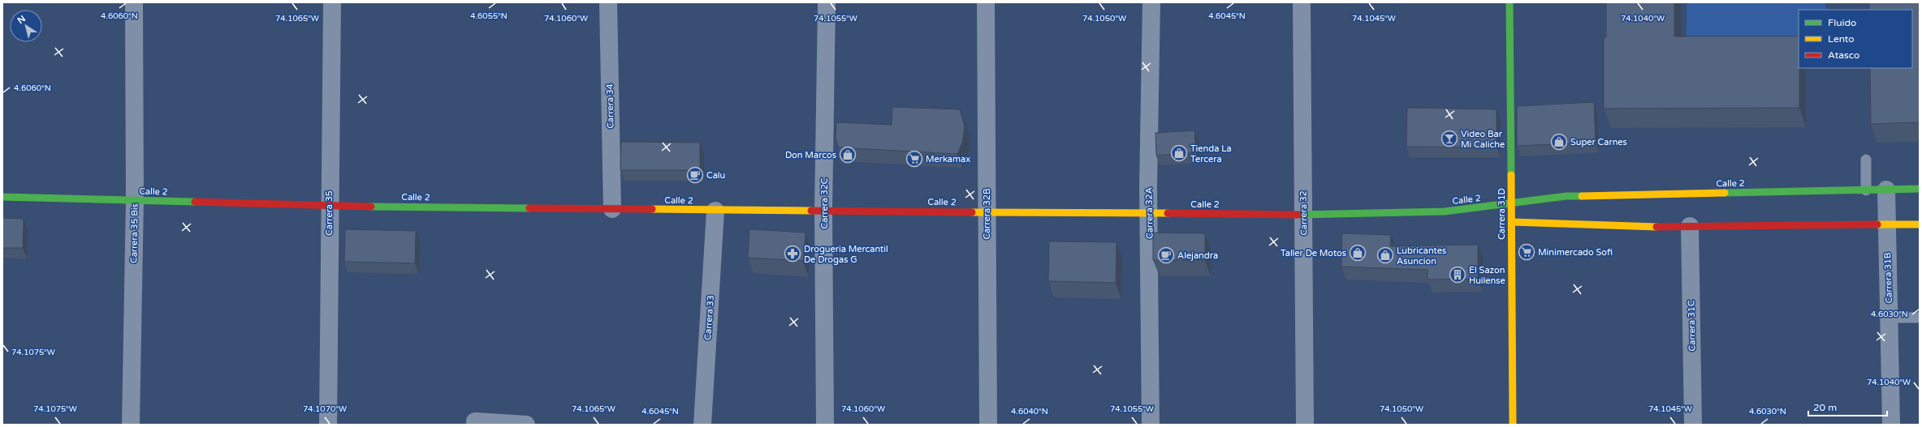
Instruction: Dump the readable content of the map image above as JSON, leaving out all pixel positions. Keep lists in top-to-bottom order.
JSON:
{
  "streets": {
    "street": [
      "Carrera 34",
      "Calle 2",
      "Carrera 32C",
      "Carrera 35",
      "Carrera 32A",
      "Carrera 32",
      "Carrera 32B",
      "Carrera 31D",
      "Carrera 35 Bis",
      "Carrera 31B",
      "Carrera 33",
      "Carrera 31C"
    ]
  },
  "crossings": [
    ["Carrera 34", "Calle 2"],
    ["Calle 2", "Carrera 32C"],
    ["Calle 2", "Carrera 35"],
    ["Calle 2", "Carrera 32A"],
    ["Calle 2", "Carrera 32"],
    ["Calle 2", "Carrera 32B"],
    ["Calle 2", "Carrera 31D"],
    ["Calle 2", "Carrera 35 Bis"],
    ["Calle 2", "Carrera 31B"],
    ["Calle 2", "Carrera 33"]
  ],
  "places": {
    "bar": ["Video Bar Mi Caliche"],
    "shop": [
      "Super Carnes",
      "Tienda La Tercera",
      "Don Marcos",
      "Taller De Motos",
      "Lubricantes Asuncion"
    ],
    "supermarket": ["Merkamax", "Minimercado Sofi"],
    "cafe": ["Calu", "Alejandra"],
    "pharmacy": ["Drogueria Mercantil De Drogas G"],
    "building": ["El Sazon Huilense"]
  },
  "legend": ["Fluido", "Lento", "Atasco"],
  "scale_bar": "20 m",
  "north": "top left",
  "coordinates": [
    "4.6060°N",
    "4.6055°N",
    "4.6045°N",
    "74.1065°W",
    "74.1060°W",
    "74.1055°W",
    "74.1050°W",
    "74.1045°W",
    "74.1040°W",
    "4.6030°N",
    "74.1075°W",
    "74.1070°W",
    "4.6040°N"
  ]
}
